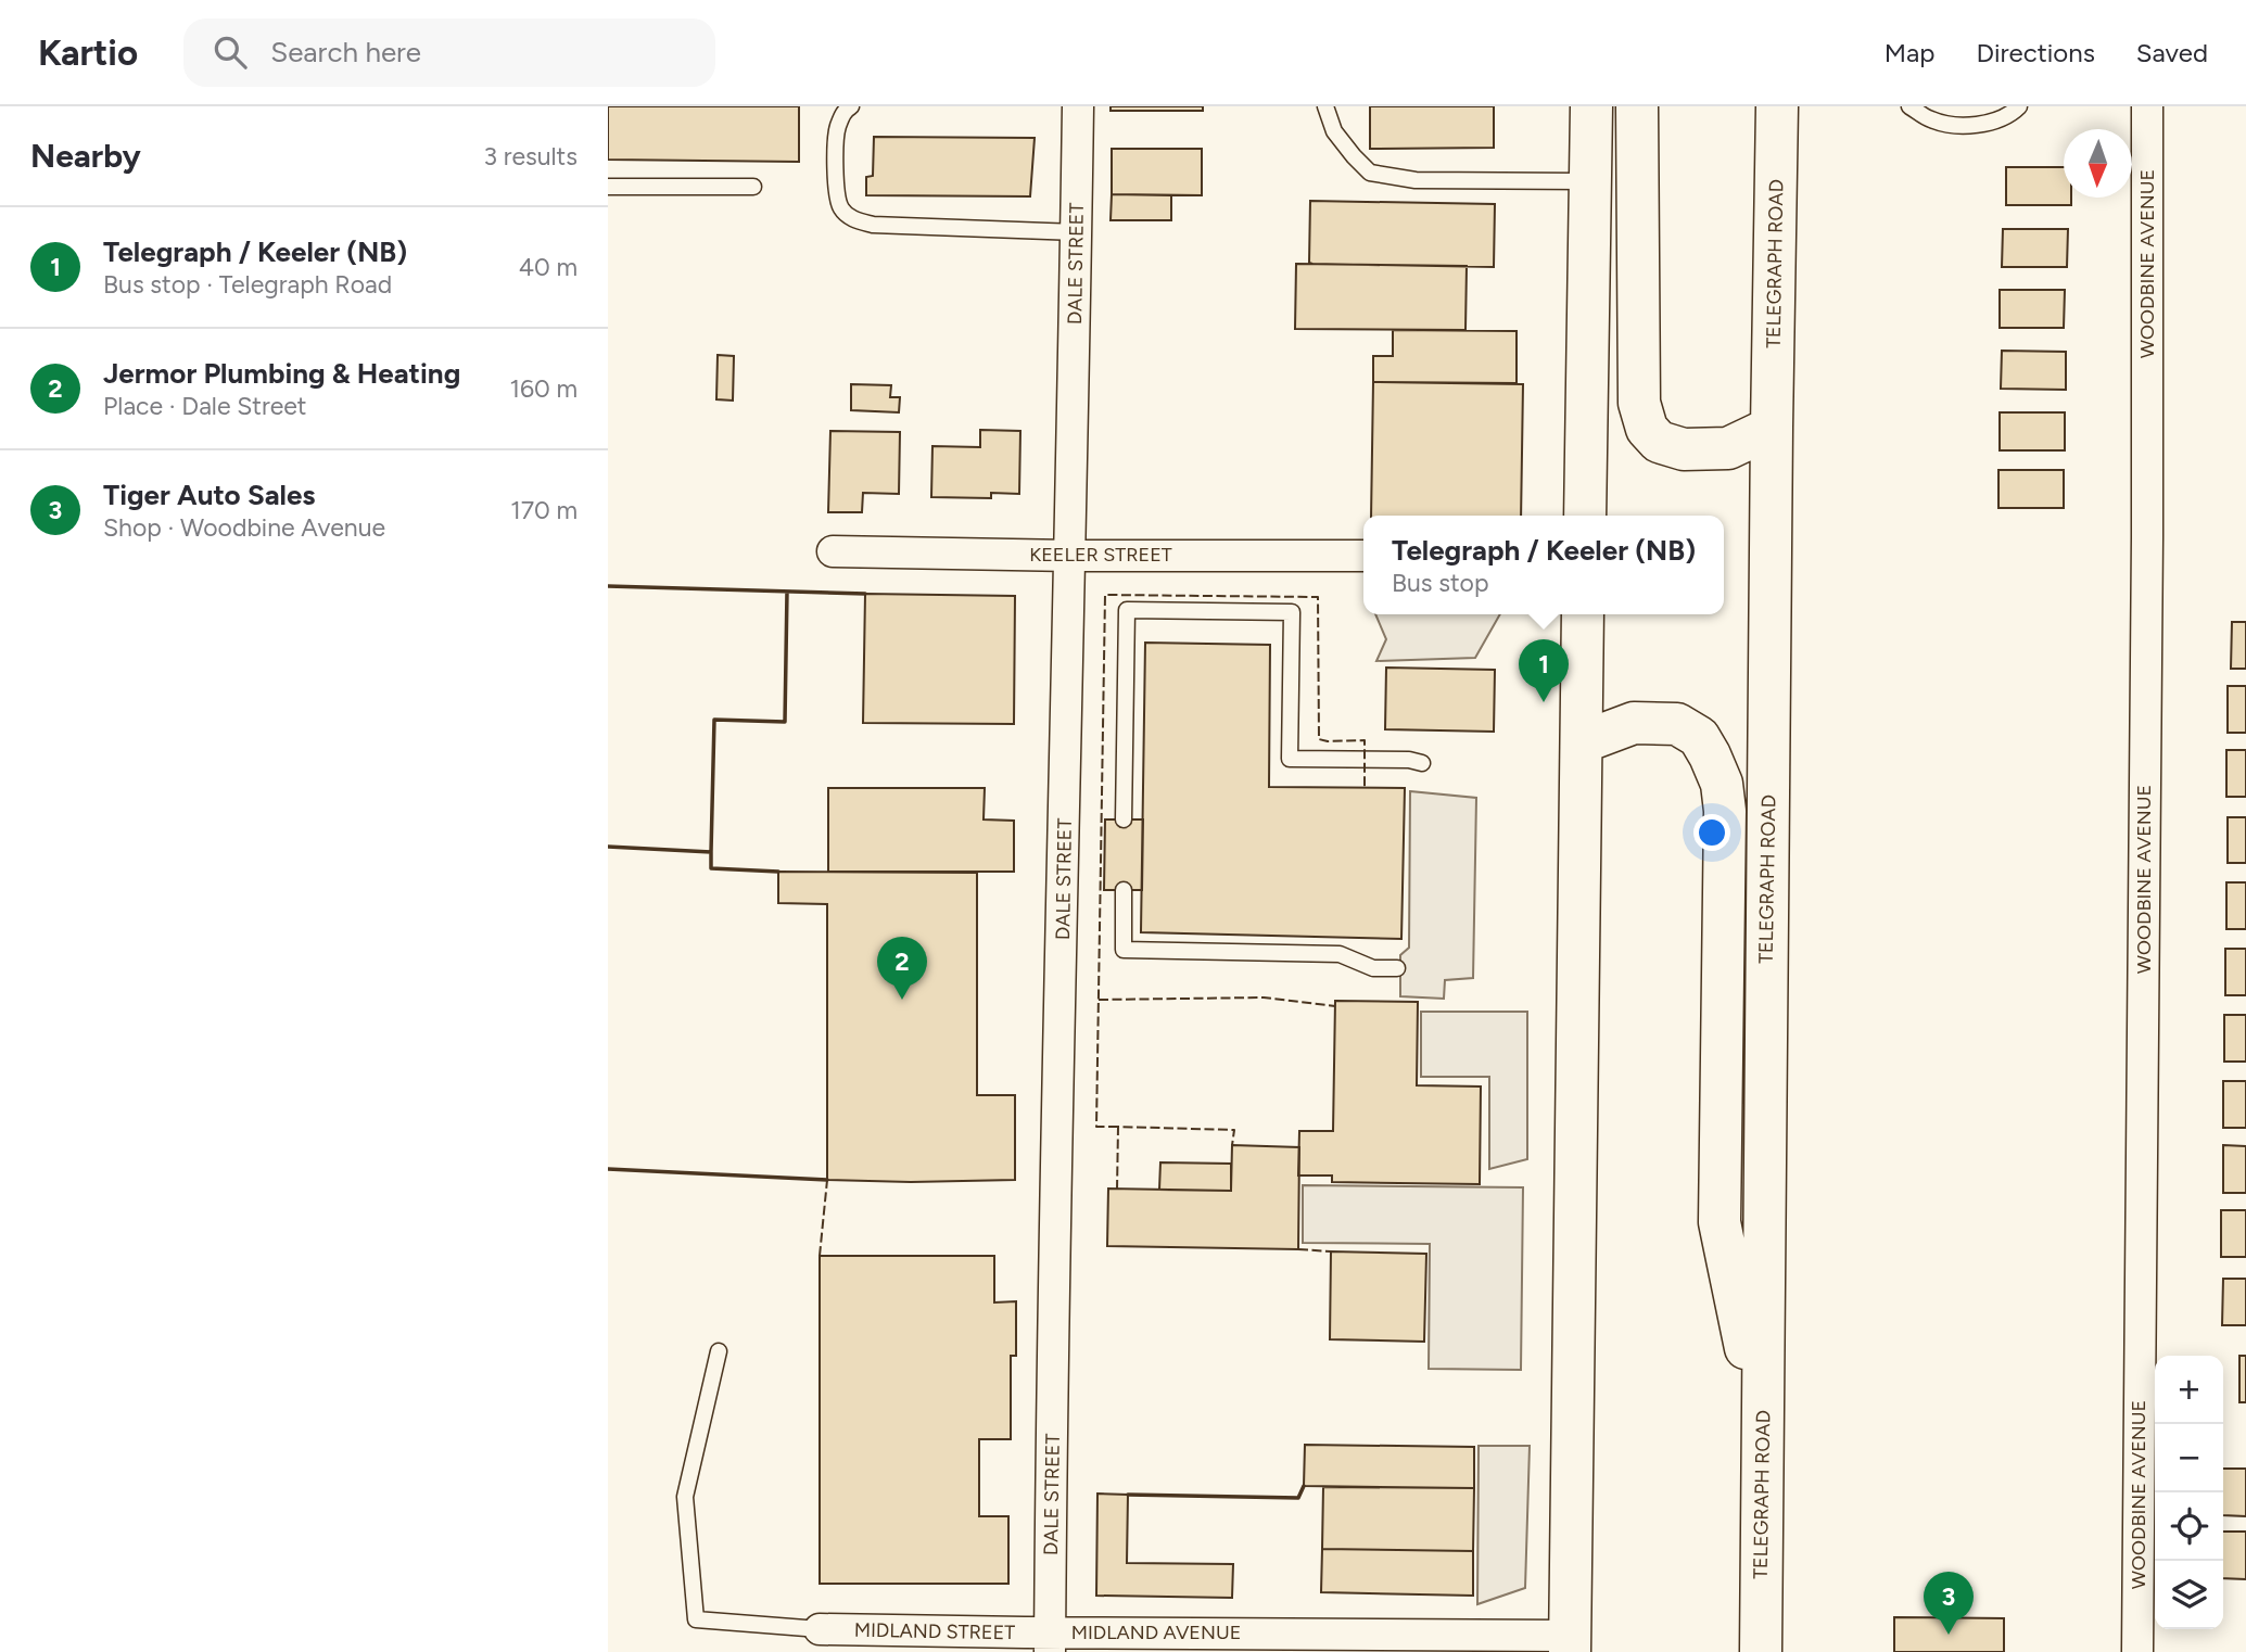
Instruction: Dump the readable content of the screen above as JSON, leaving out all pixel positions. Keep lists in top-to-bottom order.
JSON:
{
  "streets": {
    "main road": ["TELEGRAPH ROAD"],
    "street": [
      "DALE STREET",
      "WOODBINE AVENUE",
      "KEELER STREET",
      "MIDLAND STREET",
      "MIDLAND AVENUE"
    ]
  },
  "crossings": [
    ["DALE STREET", "KEELER STREET"],
    ["DALE STREET", "MIDLAND STREET"],
    ["DALE STREET", "MIDLAND AVENUE"],
    ["MIDLAND STREET", "MIDLAND AVENUE"]
  ],
  "north": "bottom",
  "page": {
    "header": "Kartio",
    "search": "Search here",
    "nav": ["Map", "Directions", "Saved"],
    "heading": ["Nearby", "3 results"],
    "list": [
      {
        "mark": "1",
        "name": "Telegraph / Keeler (NB)",
        "note": "Bus stop · Telegraph Road",
        "value": "40 m"
      },
      {
        "mark": "2",
        "name": "Jermor Plumbing & Heating",
        "note": "Place · Dale Street",
        "value": "160 m"
      },
      {
        "mark": "3",
        "name": "Tiger Auto Sales",
        "note": "Shop · Woodbine Avenue",
        "value": "170 m"
      }
    ],
    "popup": ["Telegraph / Keeler (NB)", "Bus stop"],
    "pins": ["1", "2", "3"],
    "map_buttons": ["+", "−"]
  }
}
